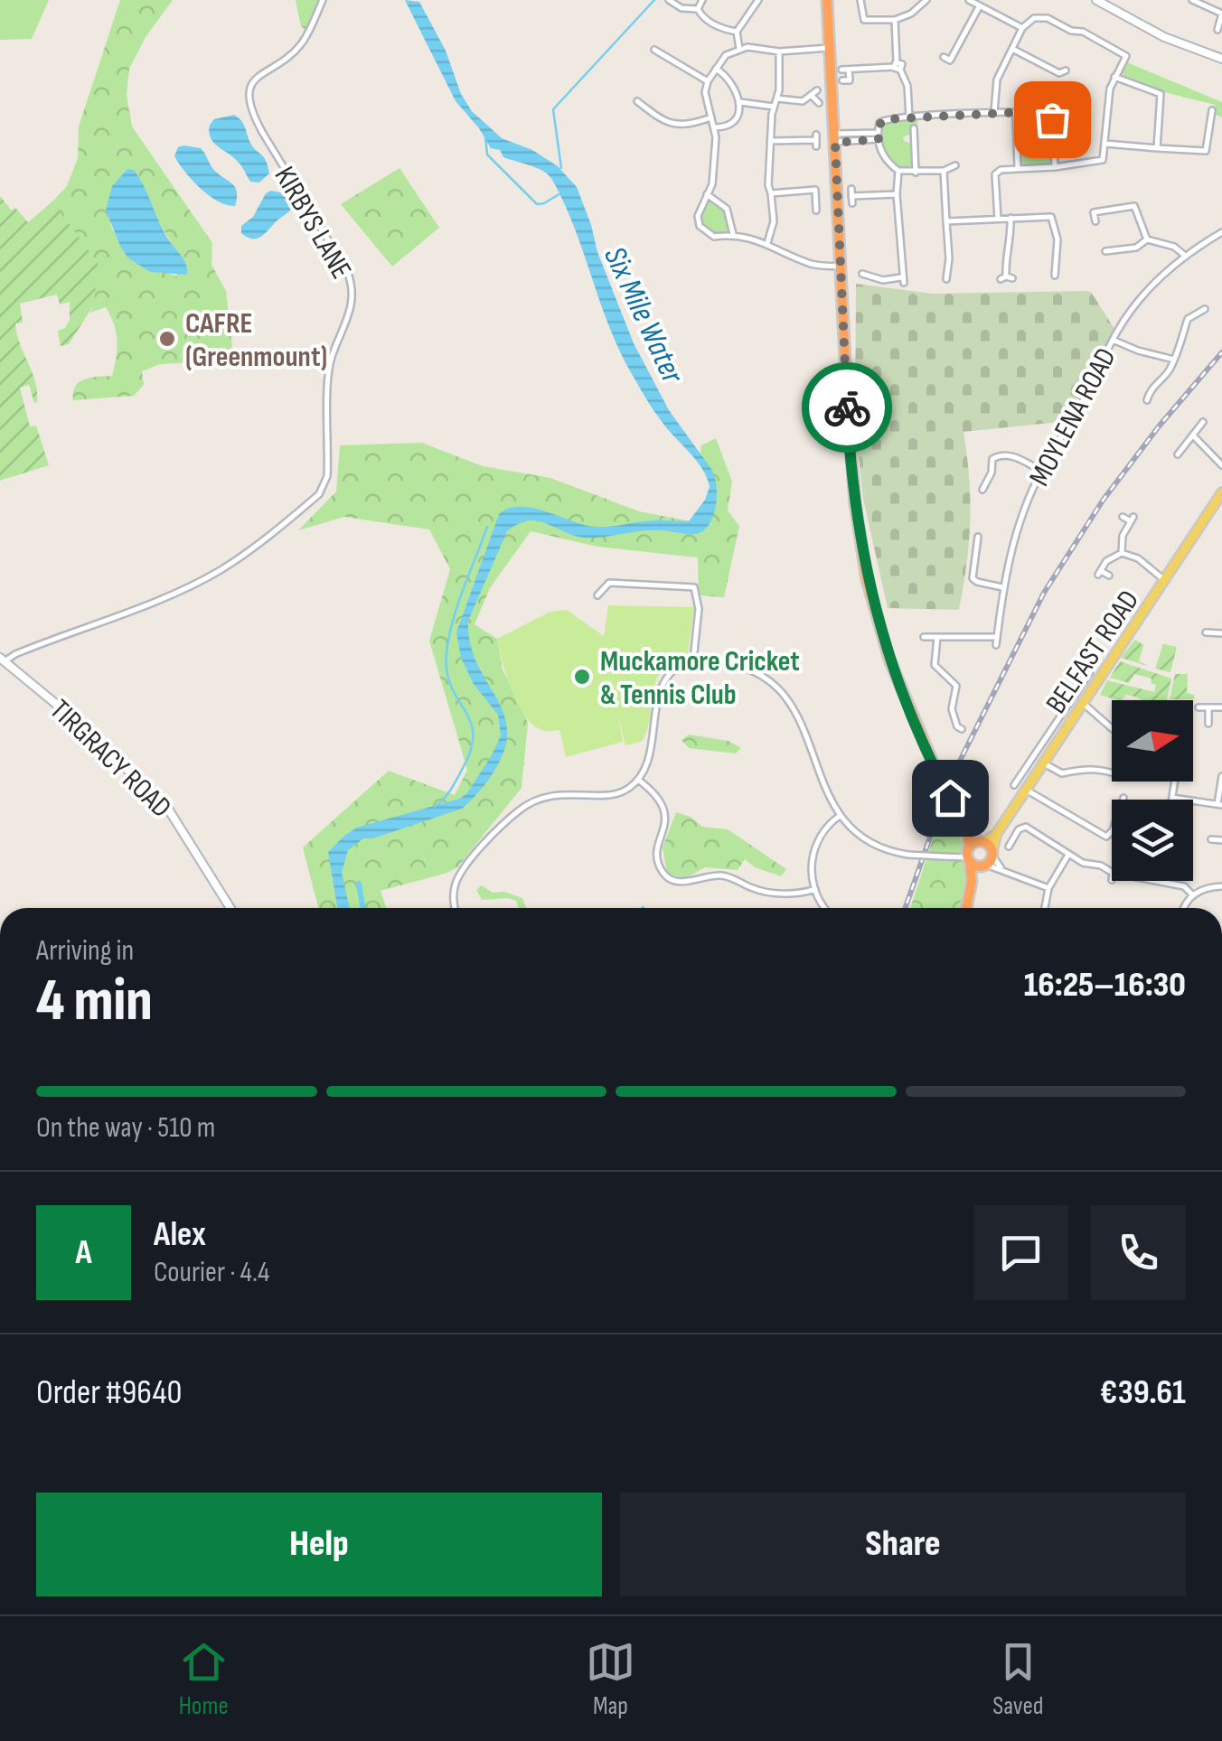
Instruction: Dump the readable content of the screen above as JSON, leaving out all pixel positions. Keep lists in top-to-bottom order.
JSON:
{
  "streets": {
    "highway": ["BELFAST ROAD"],
    "street": ["KIRBYS LANE", "MOYLENA ROAD", "TIRGRACY ROAD"]
  },
  "crossings": [
    ["KIRBYS LANE", "TIRGRACY ROAD"]
  ],
  "water": ["Six Mile Water"],
  "places": ["CAFRE (Greenmount)", "Muckamore Cricket & Tennis Club"],
  "north": "right",
  "page": {
    "heading": ["4 min", "Arriving in", "16:25–16:30"],
    "panel": [
      "Alex",
      "Courier · 4.4",
      "Order #9640",
      "€39.61"
    ],
    "bar": "On the way · 510 m",
    "round": "A",
    "buttons": ["Help", "Share"],
    "tabs": ["Home", "Map", "Saved"]
  }
}
